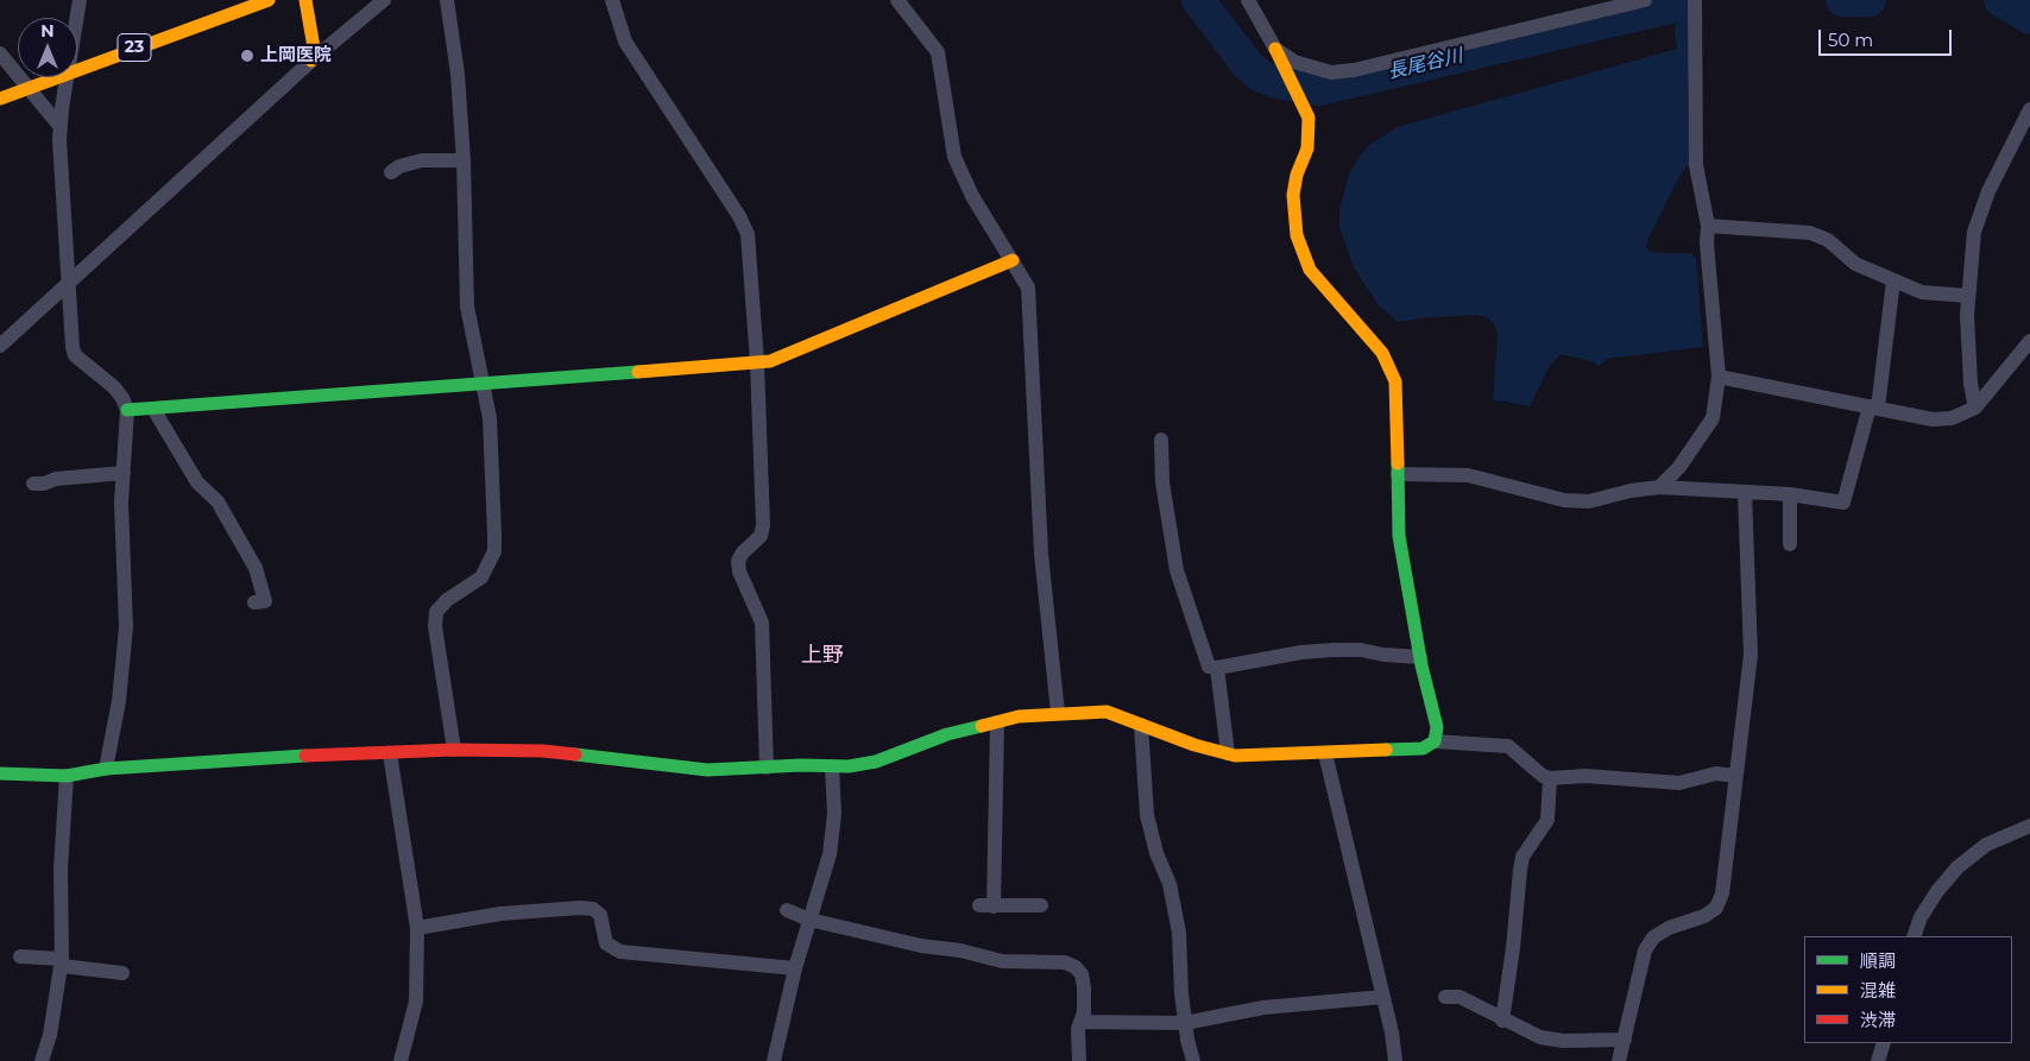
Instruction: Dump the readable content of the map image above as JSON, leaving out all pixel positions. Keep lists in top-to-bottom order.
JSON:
{
  "streets": {
    "street": ["23"]
  },
  "districts": ["上野"],
  "water": ["長尾谷川"],
  "places": ["上岡医院"],
  "legend": ["順調", "混雑", "渋滞"],
  "scale_bar": "50 m",
  "north": "top"
}
